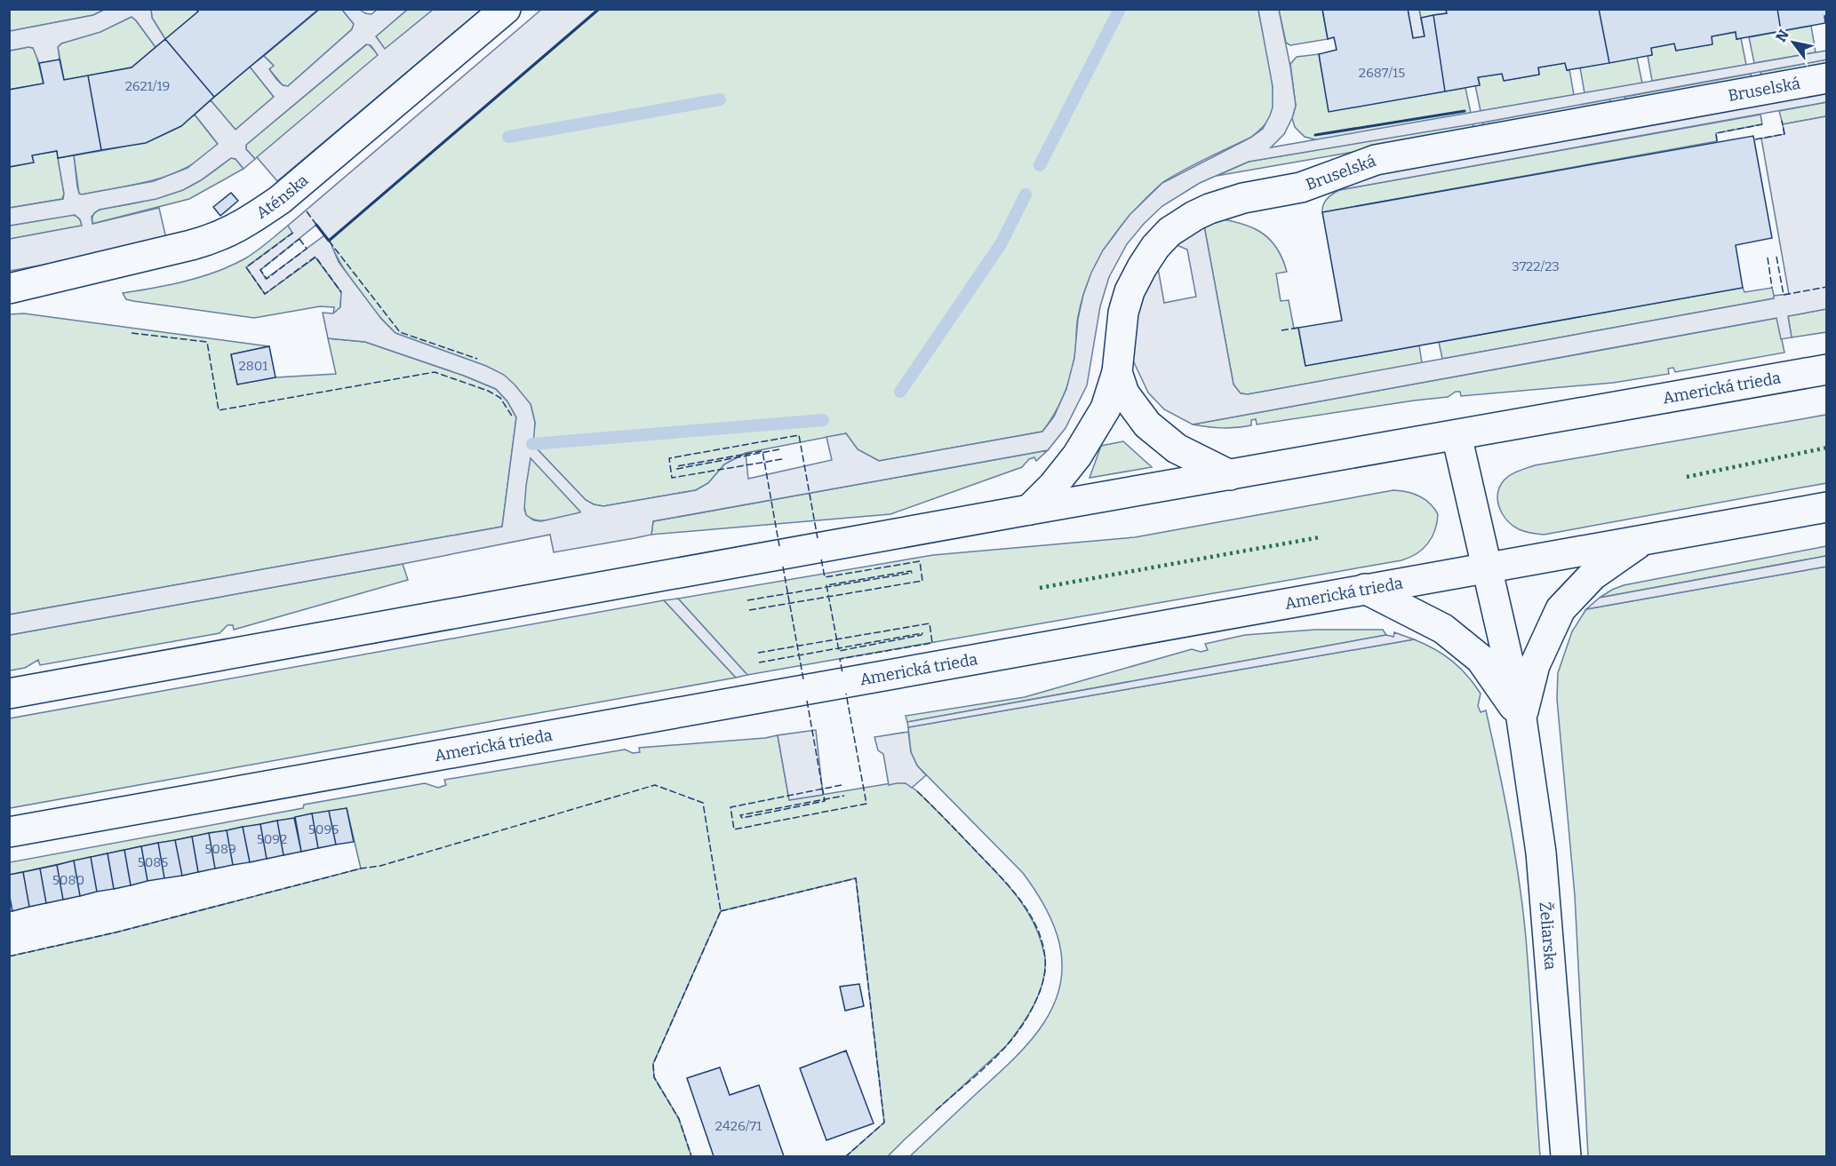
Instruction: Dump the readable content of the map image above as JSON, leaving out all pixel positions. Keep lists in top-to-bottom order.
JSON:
{
  "streets": {
    "street": [
      "Bruselská",
      "Aténska",
      "Americká trieda",
      "Želiarska"
    ]
  },
  "crossings": [
    ["Bruselská", "Americká trieda"],
    ["Americká trieda", "Želiarska"]
  ],
  "house_numbers": [
    "2687/15",
    "2621/19",
    "3722/23",
    "2801",
    "5095",
    "5092",
    "5089",
    "5085",
    "5080",
    "2426/71"
  ],
  "north": "top left"
}
